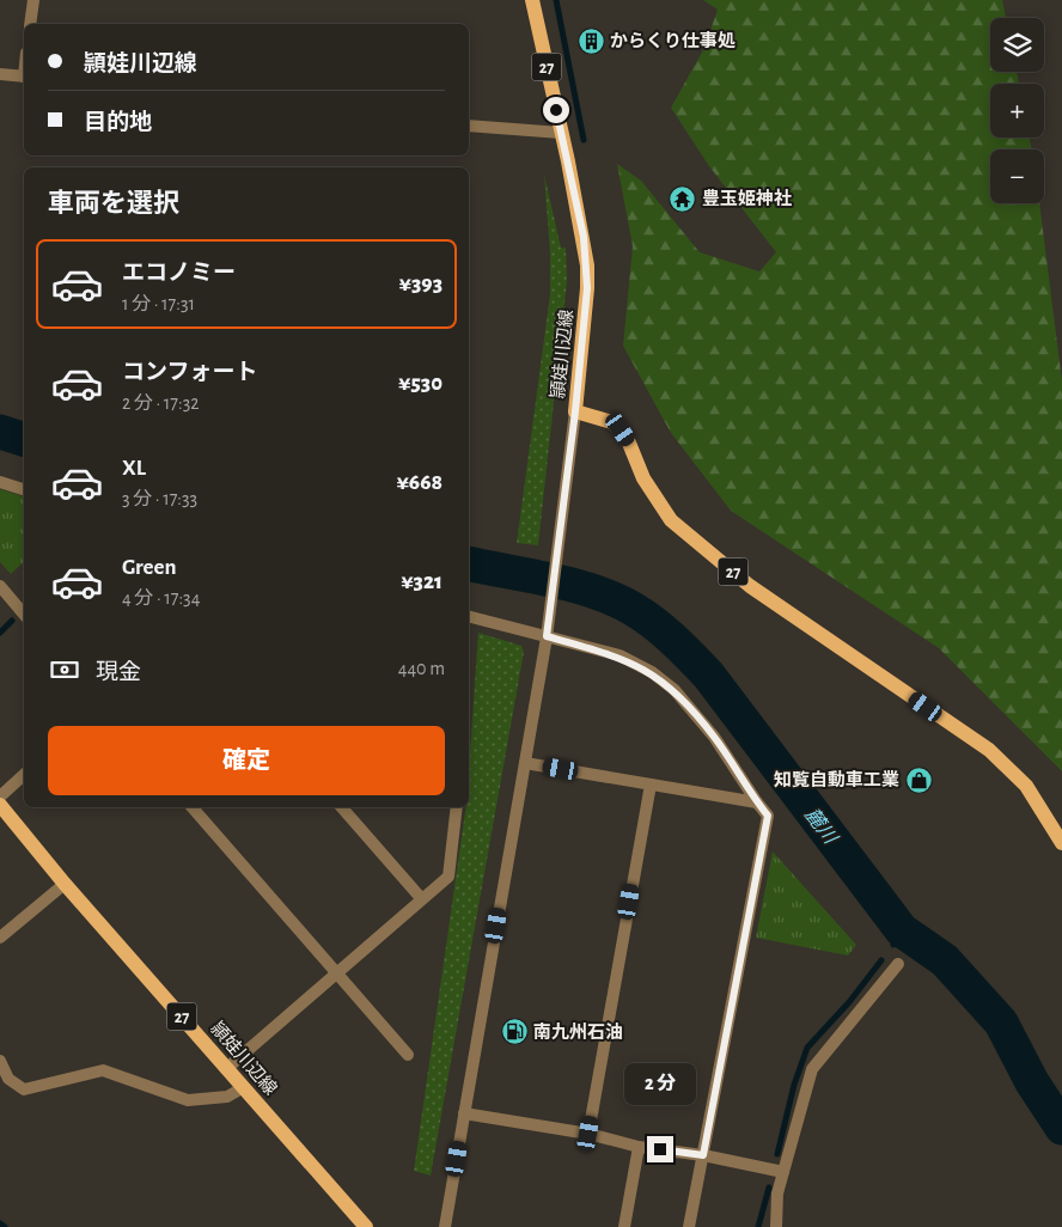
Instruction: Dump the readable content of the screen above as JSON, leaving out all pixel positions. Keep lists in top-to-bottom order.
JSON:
{
  "streets": {
    "main road": ["27", "頴娃川辺線"]
  },
  "water": ["麓川"],
  "places": {
    "building": ["からくり仕事処"],
    "temple": ["豊玉姫神社"],
    "shop": ["知覧自動車工業"],
    "fuel station": ["南九州石油"]
  },
  "page": {
    "map_buttons": ["+", "−"],
    "banner": ["頴娃川辺線", "目的地"],
    "heading": "車両を選択",
    "list": [
      {
        "name": "エコノミー",
        "note": "1 分 · 17:31",
        "value": "¥393"
      },
      {
        "name": "コンフォート",
        "note": "2 分 · 17:32",
        "value": "¥530"
      },
      {
        "name": "XL",
        "note": "3 分 · 17:33",
        "value": "¥668"
      },
      {
        "name": "Green",
        "note": "4 分 · 17:34",
        "value": "¥321"
      }
    ],
    "pay": ["現金", "440 m"],
    "buttons": "確定",
    "bubble": "2 分"
  }
}
